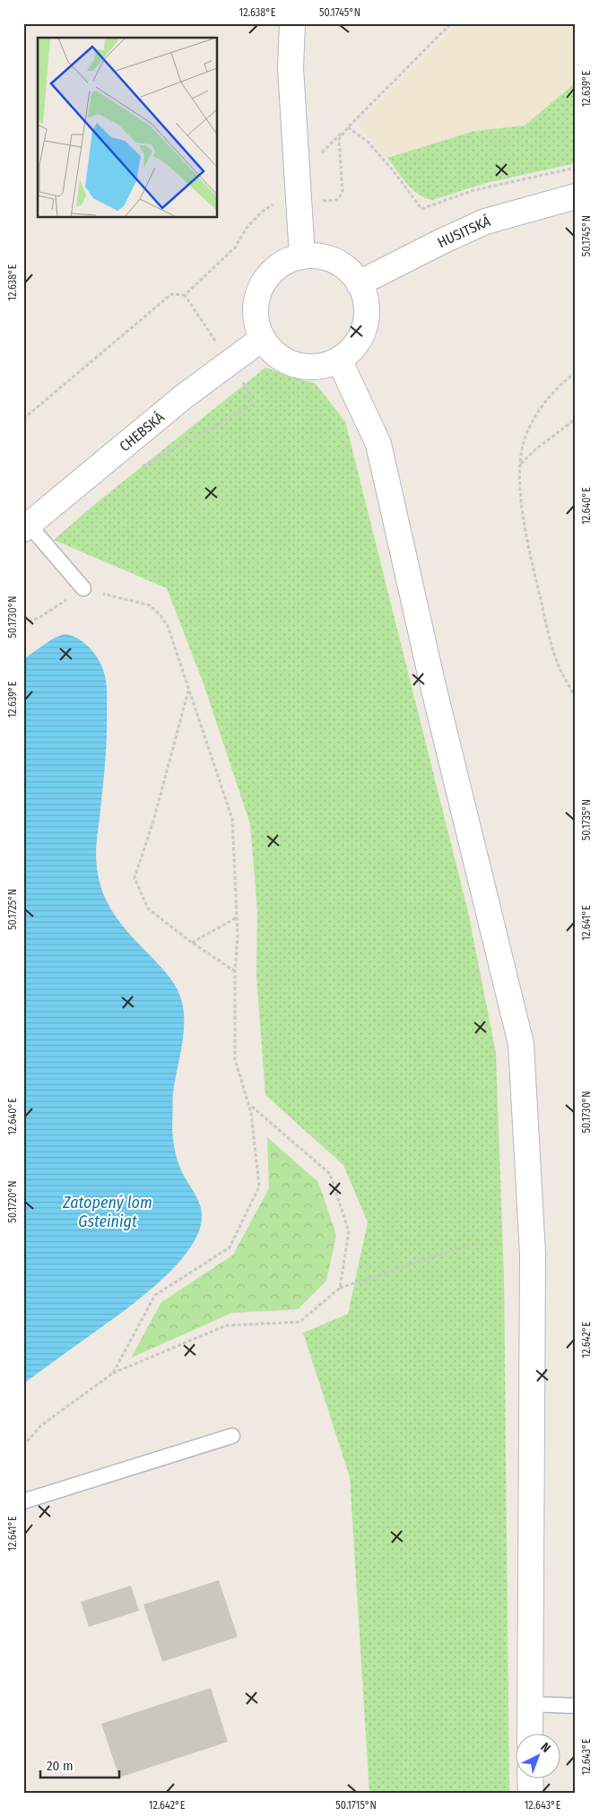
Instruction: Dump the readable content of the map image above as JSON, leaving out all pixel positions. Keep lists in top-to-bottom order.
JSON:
{
  "streets": {
    "main road": ["HUSITSKÁ", "CHEBSKÁ"]
  },
  "crossings": [
    ["HUSITSKÁ", "CHEBSKÁ"]
  ],
  "water": ["Zatopený lom Gsteinigt"],
  "scale_bar": "20 m",
  "north": "top right",
  "coordinates": [
    "12.638°E",
    "50.1745°N",
    "12.639°E",
    "12.640°E",
    "50.1730°N",
    "50.1735°N",
    "50.1725°N",
    "12.641°E",
    "50.1720°N",
    "12.642°E",
    "12.643°E",
    "50.1715°N"
  ]
}
